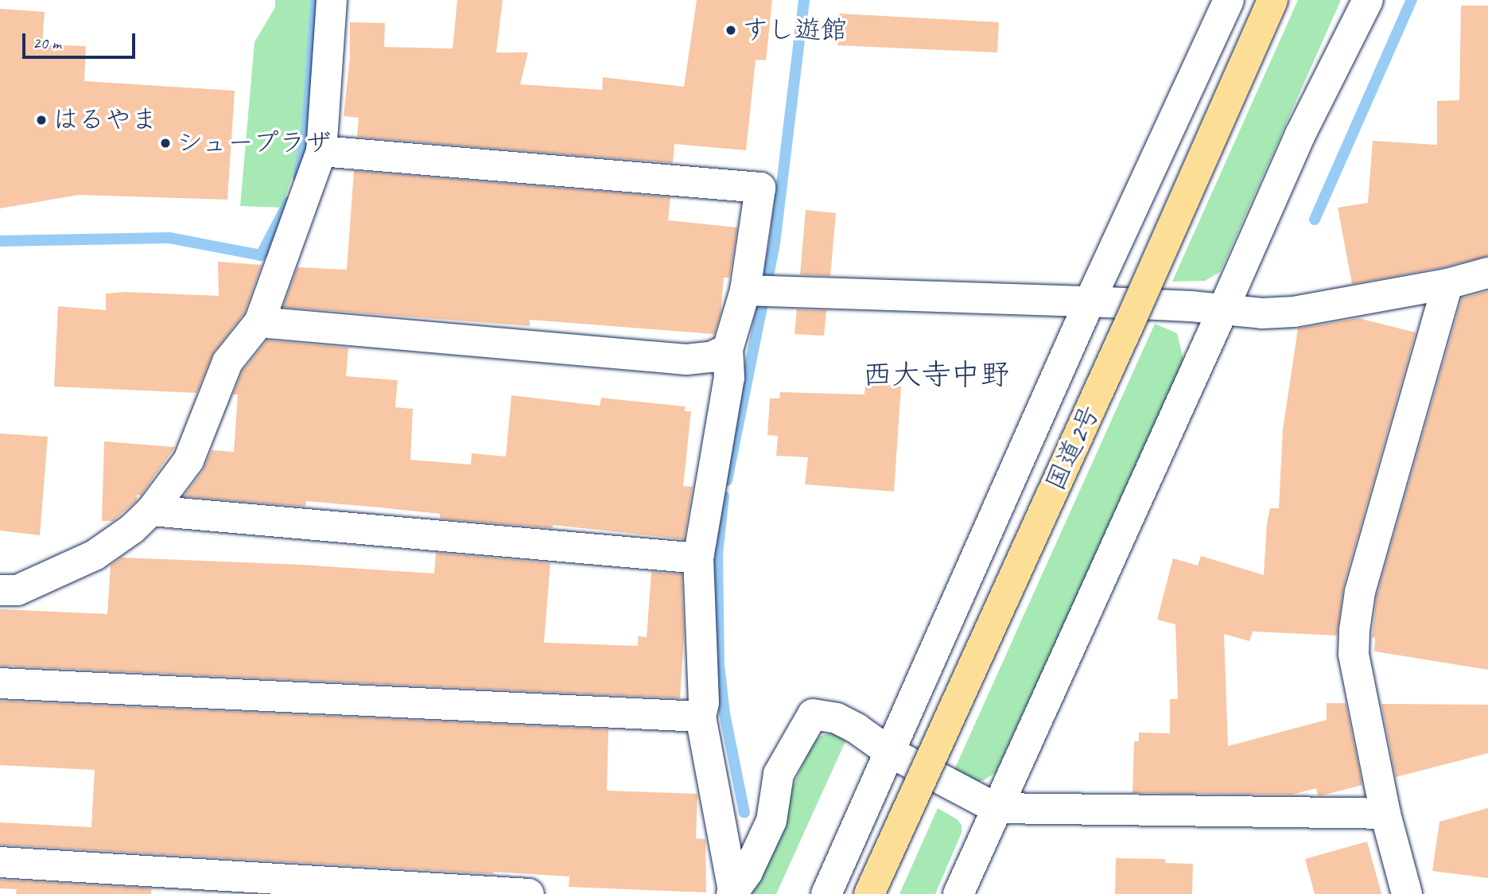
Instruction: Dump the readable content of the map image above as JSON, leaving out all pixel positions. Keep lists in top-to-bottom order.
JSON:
{
  "streets": {
    "highway": ["国道2号"]
  },
  "districts": ["西大寺中野"],
  "places": ["すし遊館", "はるやま", "シュープラザ"],
  "scale_bar": "20 m"
}
